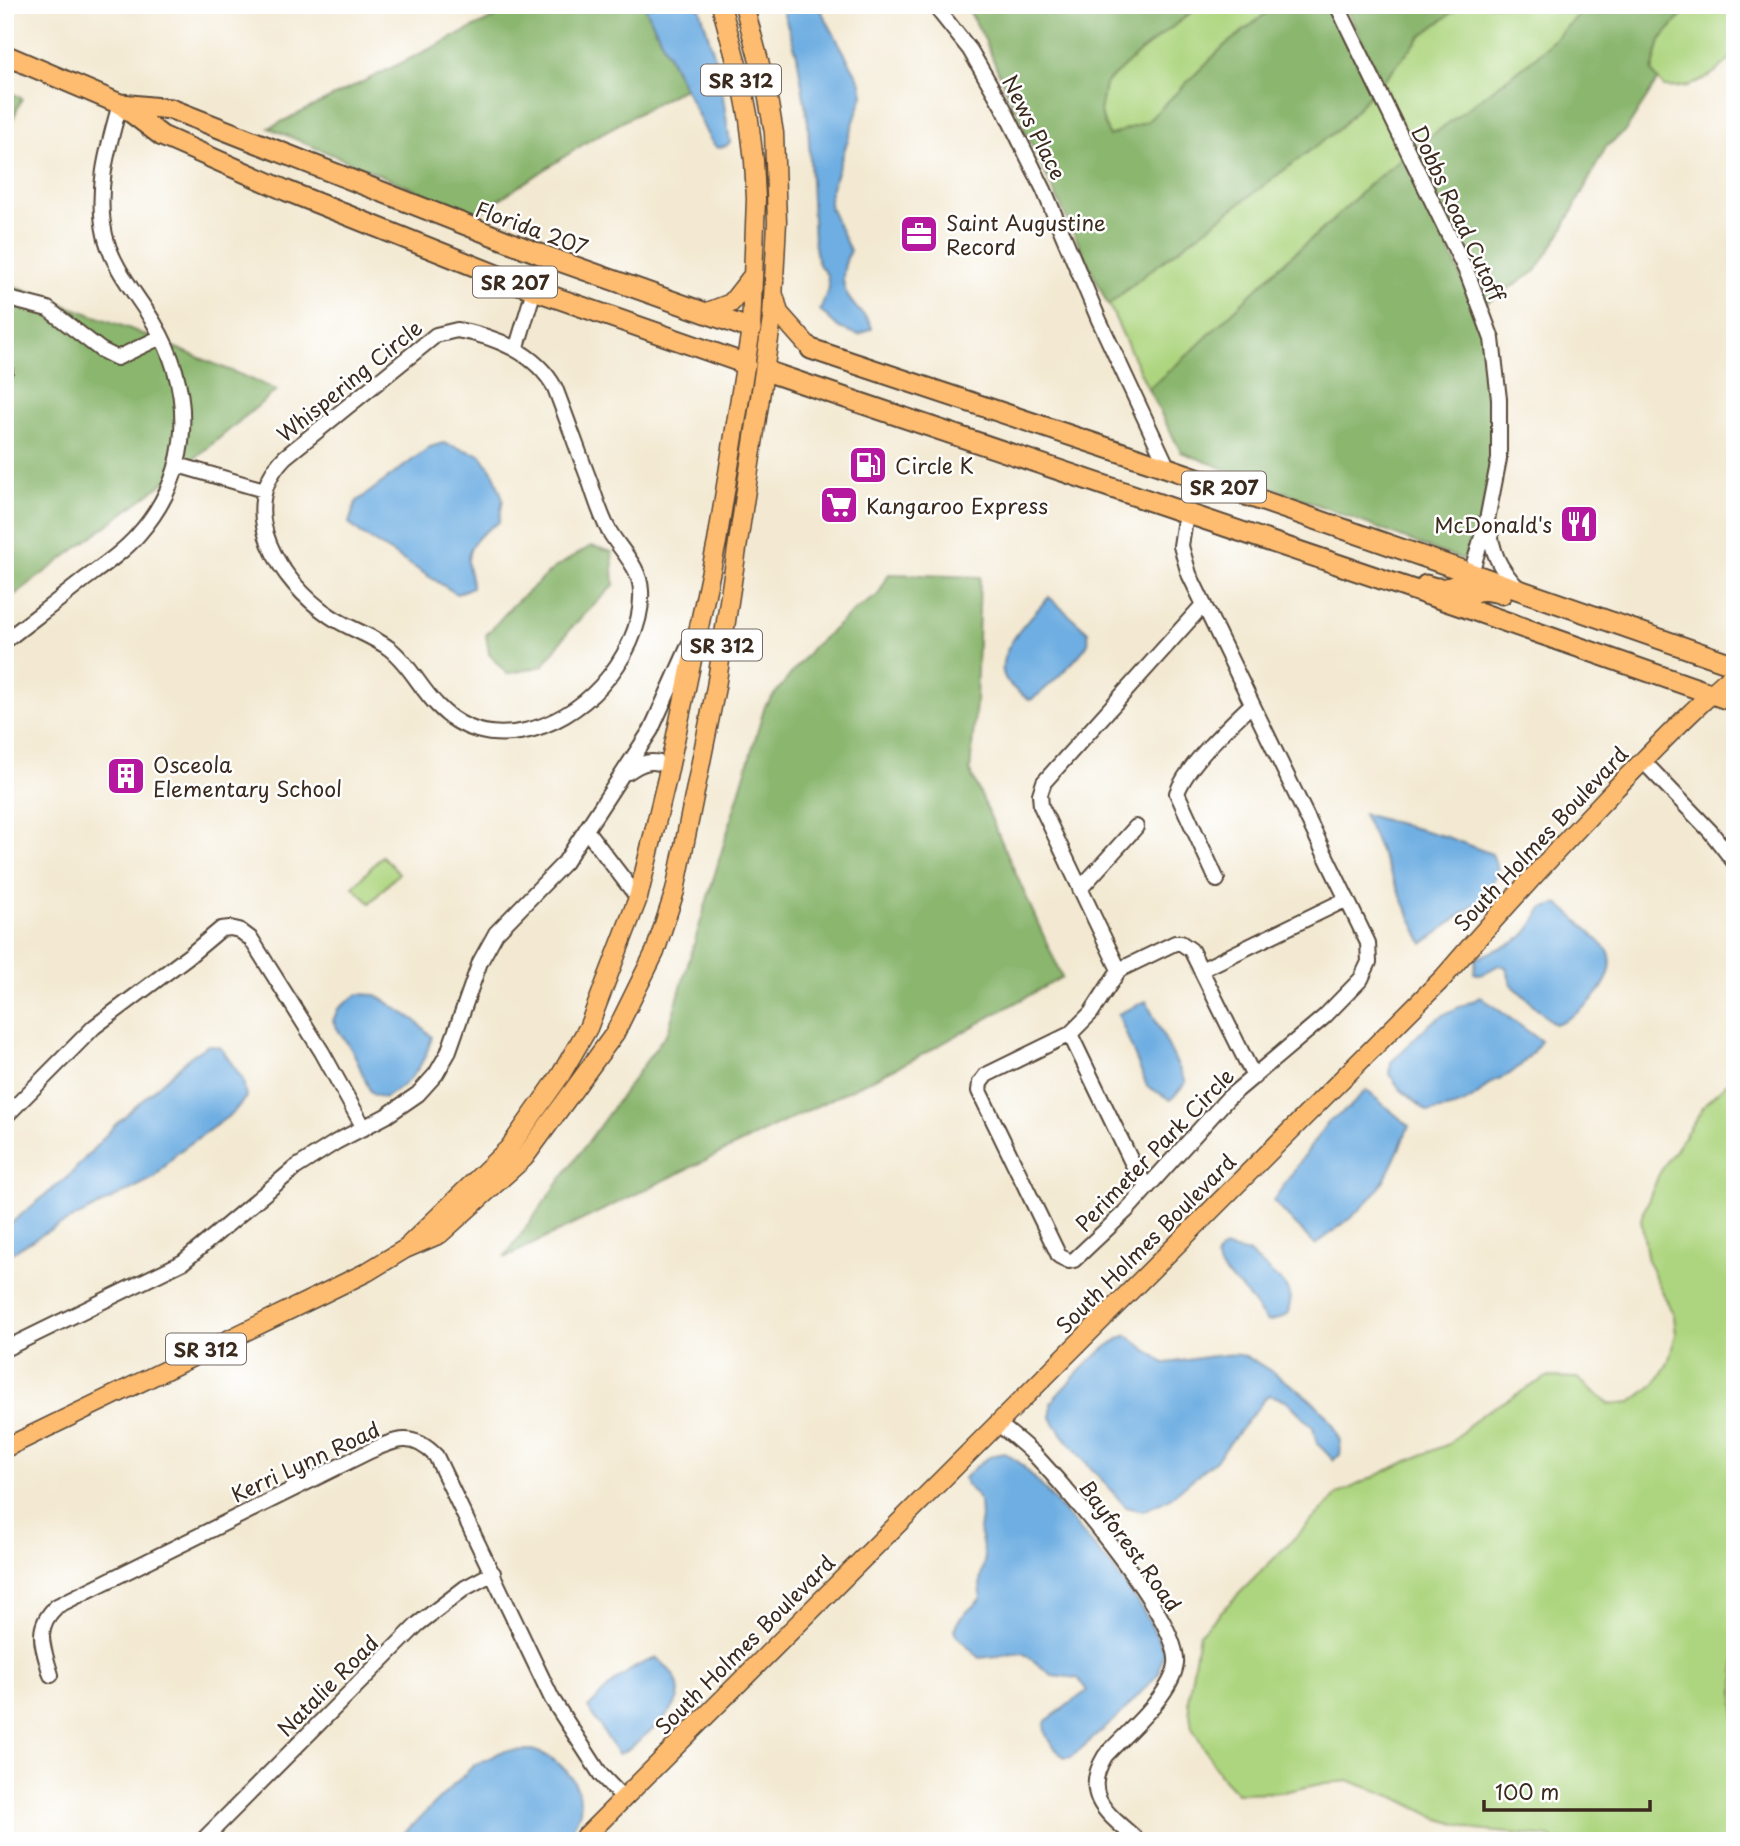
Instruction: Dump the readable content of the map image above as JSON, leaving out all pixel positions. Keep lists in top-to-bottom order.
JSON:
{
  "streets": {
    "highway": ["Florida 207", "SR 207"],
    "main road": ["SR 312", "South Holmes Boulevard"],
    "street": [
      "News Place",
      "Dobbs Road Cutoff",
      "Whispering Circle",
      "Perimeter Park Circle",
      "Kerri Lynn Road",
      "Bayforest Road",
      "Natalie Road"
    ]
  },
  "crossings": [
    ["SR 312", "Florida 207"],
    ["SR 312", "SR 207"],
    ["News Place", "SR 207"],
    ["Dobbs Road Cutoff", "SR 207"],
    ["Florida 207", "SR 207"],
    ["SR 207", "South Holmes Boulevard"],
    ["SR 207", "Perimeter Park Circle"],
    ["South Holmes Boulevard", "Kerri Lynn Road"],
    ["South Holmes Boulevard", "Bayforest Road"],
    ["Kerri Lynn Road", "Natalie Road"]
  ],
  "places": {
    "office": ["Saint Augustine Record"],
    "fuel station": ["Circle K"],
    "supermarket": ["Kangaroo Express"],
    "restaurant": ["McDonald's"],
    "building": ["Osceola Elementary School"]
  },
  "scale_bar": "100 m"
}
